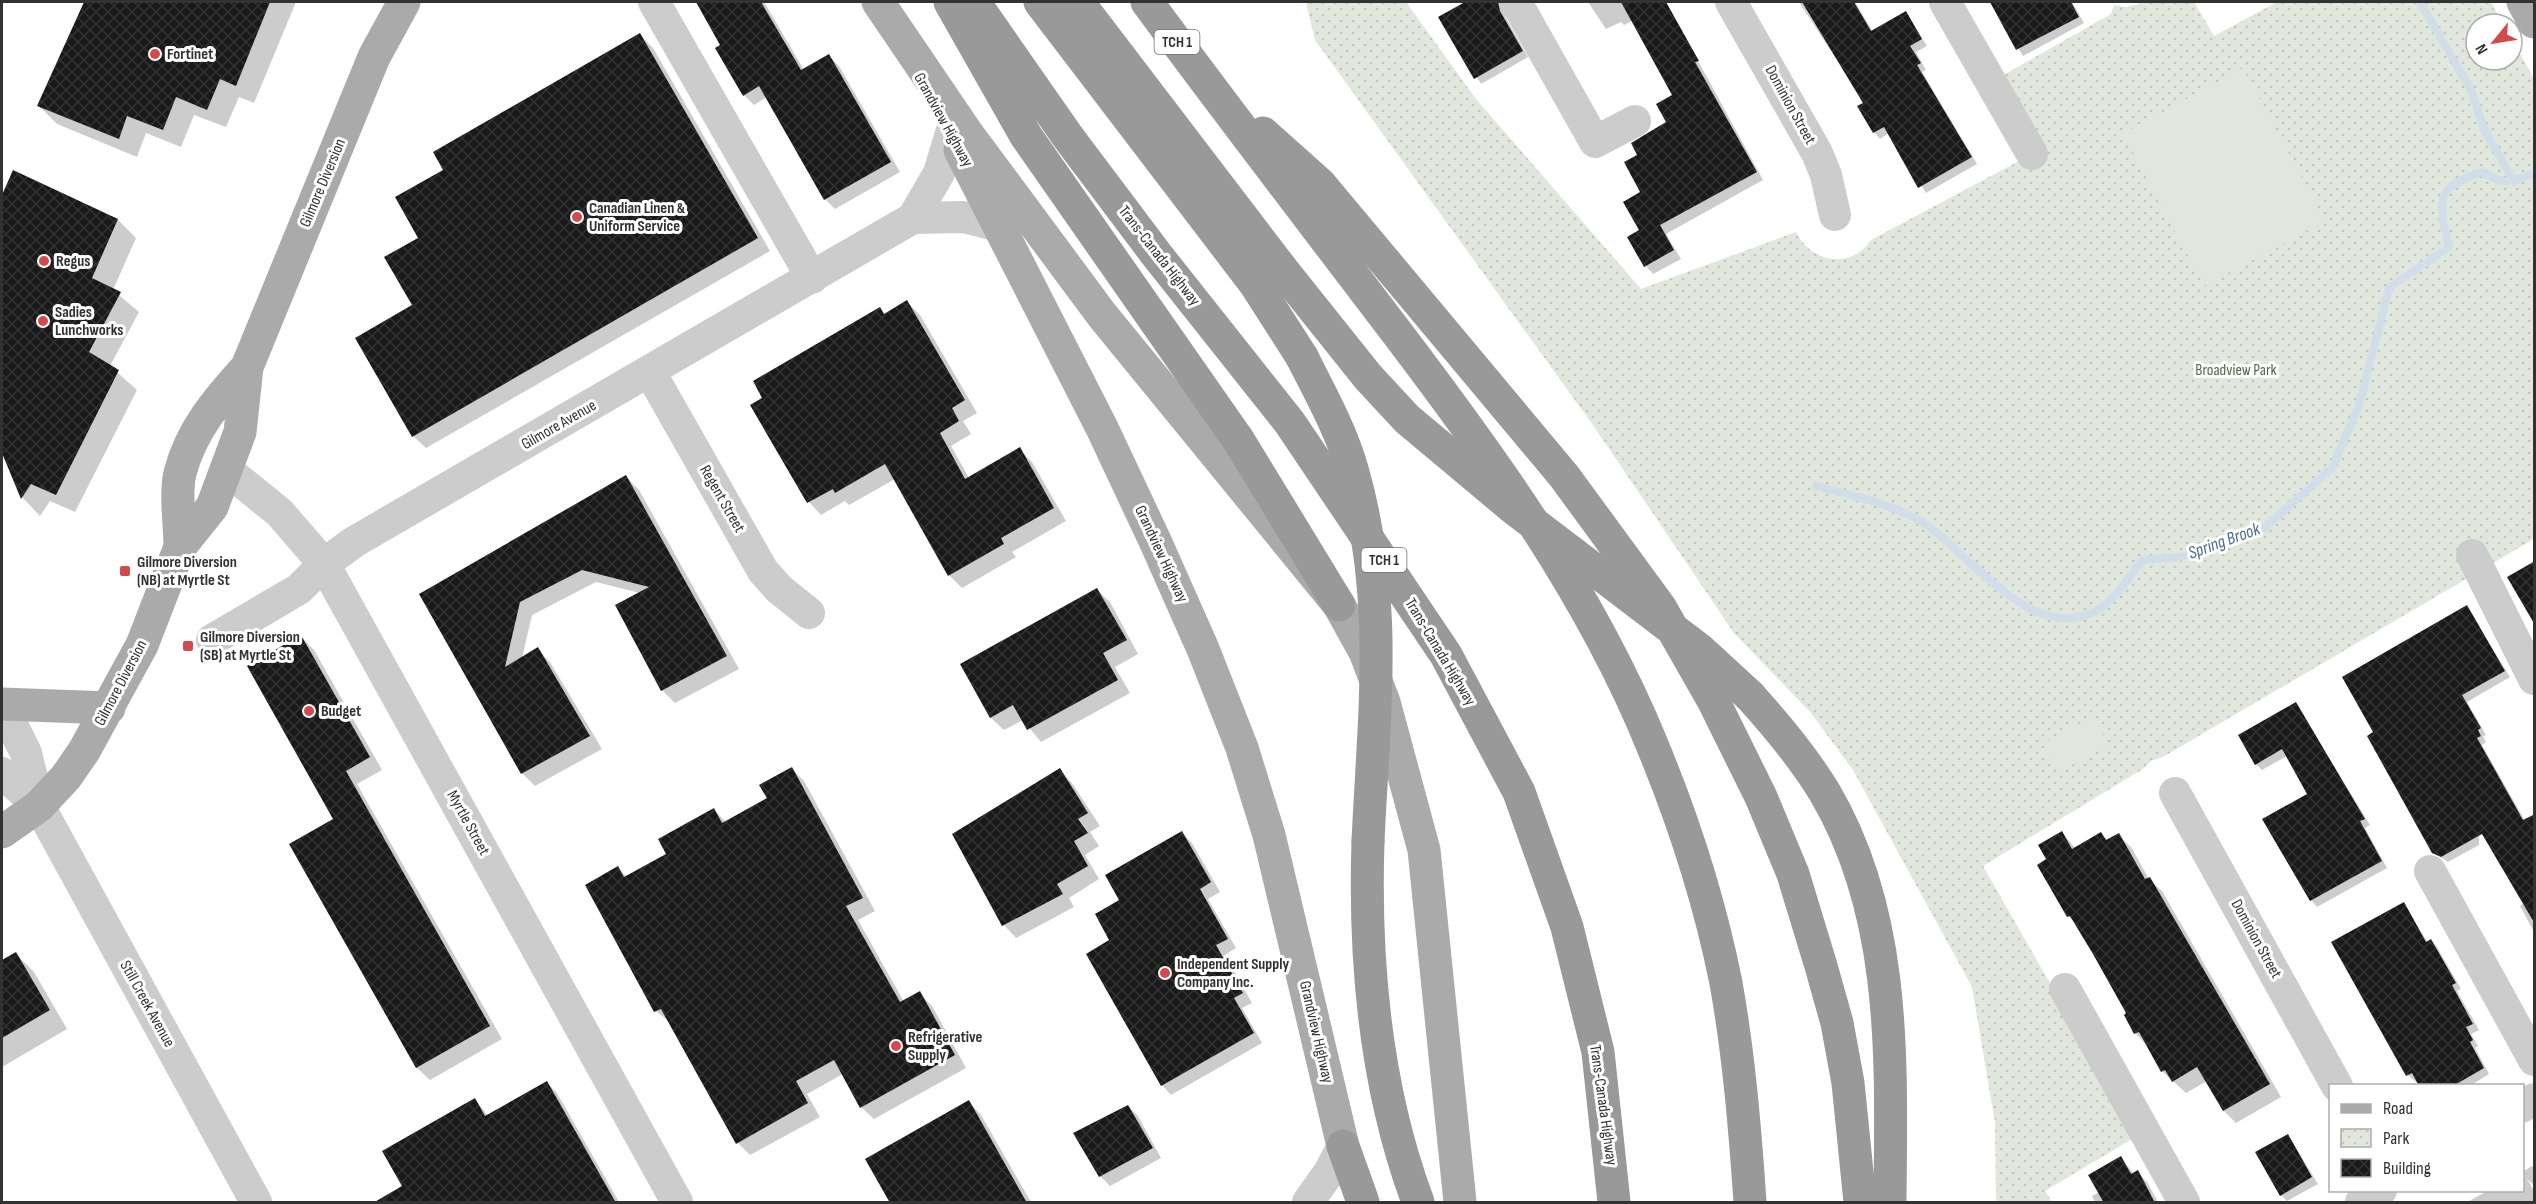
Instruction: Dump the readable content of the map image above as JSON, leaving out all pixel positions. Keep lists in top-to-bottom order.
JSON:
{
  "streets": {
    "highway": ["TCH 1", "Trans-Canada Highway"],
    "main road": ["Grandview Highway", "Gilmore Diversion"],
    "street": [
      "Dominion Street",
      "Gilmore Avenue",
      "Regent Street",
      "Myrtle Street",
      "Still Creek Avenue"
    ]
  },
  "crossings": [
    ["Grandview Highway", "Gilmore Avenue"],
    ["Gilmore Diversion", "Myrtle Street"],
    ["Gilmore Diversion", "Still Creek Avenue"],
    ["Gilmore Avenue", "Regent Street"],
    ["Gilmore Avenue", "Myrtle Street"]
  ],
  "water": ["Spring Brook"],
  "parks": ["Broadview Park"],
  "places": {
    "other": [
      "Fortinet",
      "Canadian Linen & Uniform Service",
      "Regus",
      "Sadies Lunchworks",
      "Budget",
      "Independent Supply Company Inc.",
      "Refrigerative Supply"
    ],
    "transit": ["Gilmore Diversion (NB) at Myrtle St", "Gilmore Diversion (SB) at Myrtle St"]
  },
  "legend": ["Road", "Park", "Building"],
  "north": "bottom left"
}
